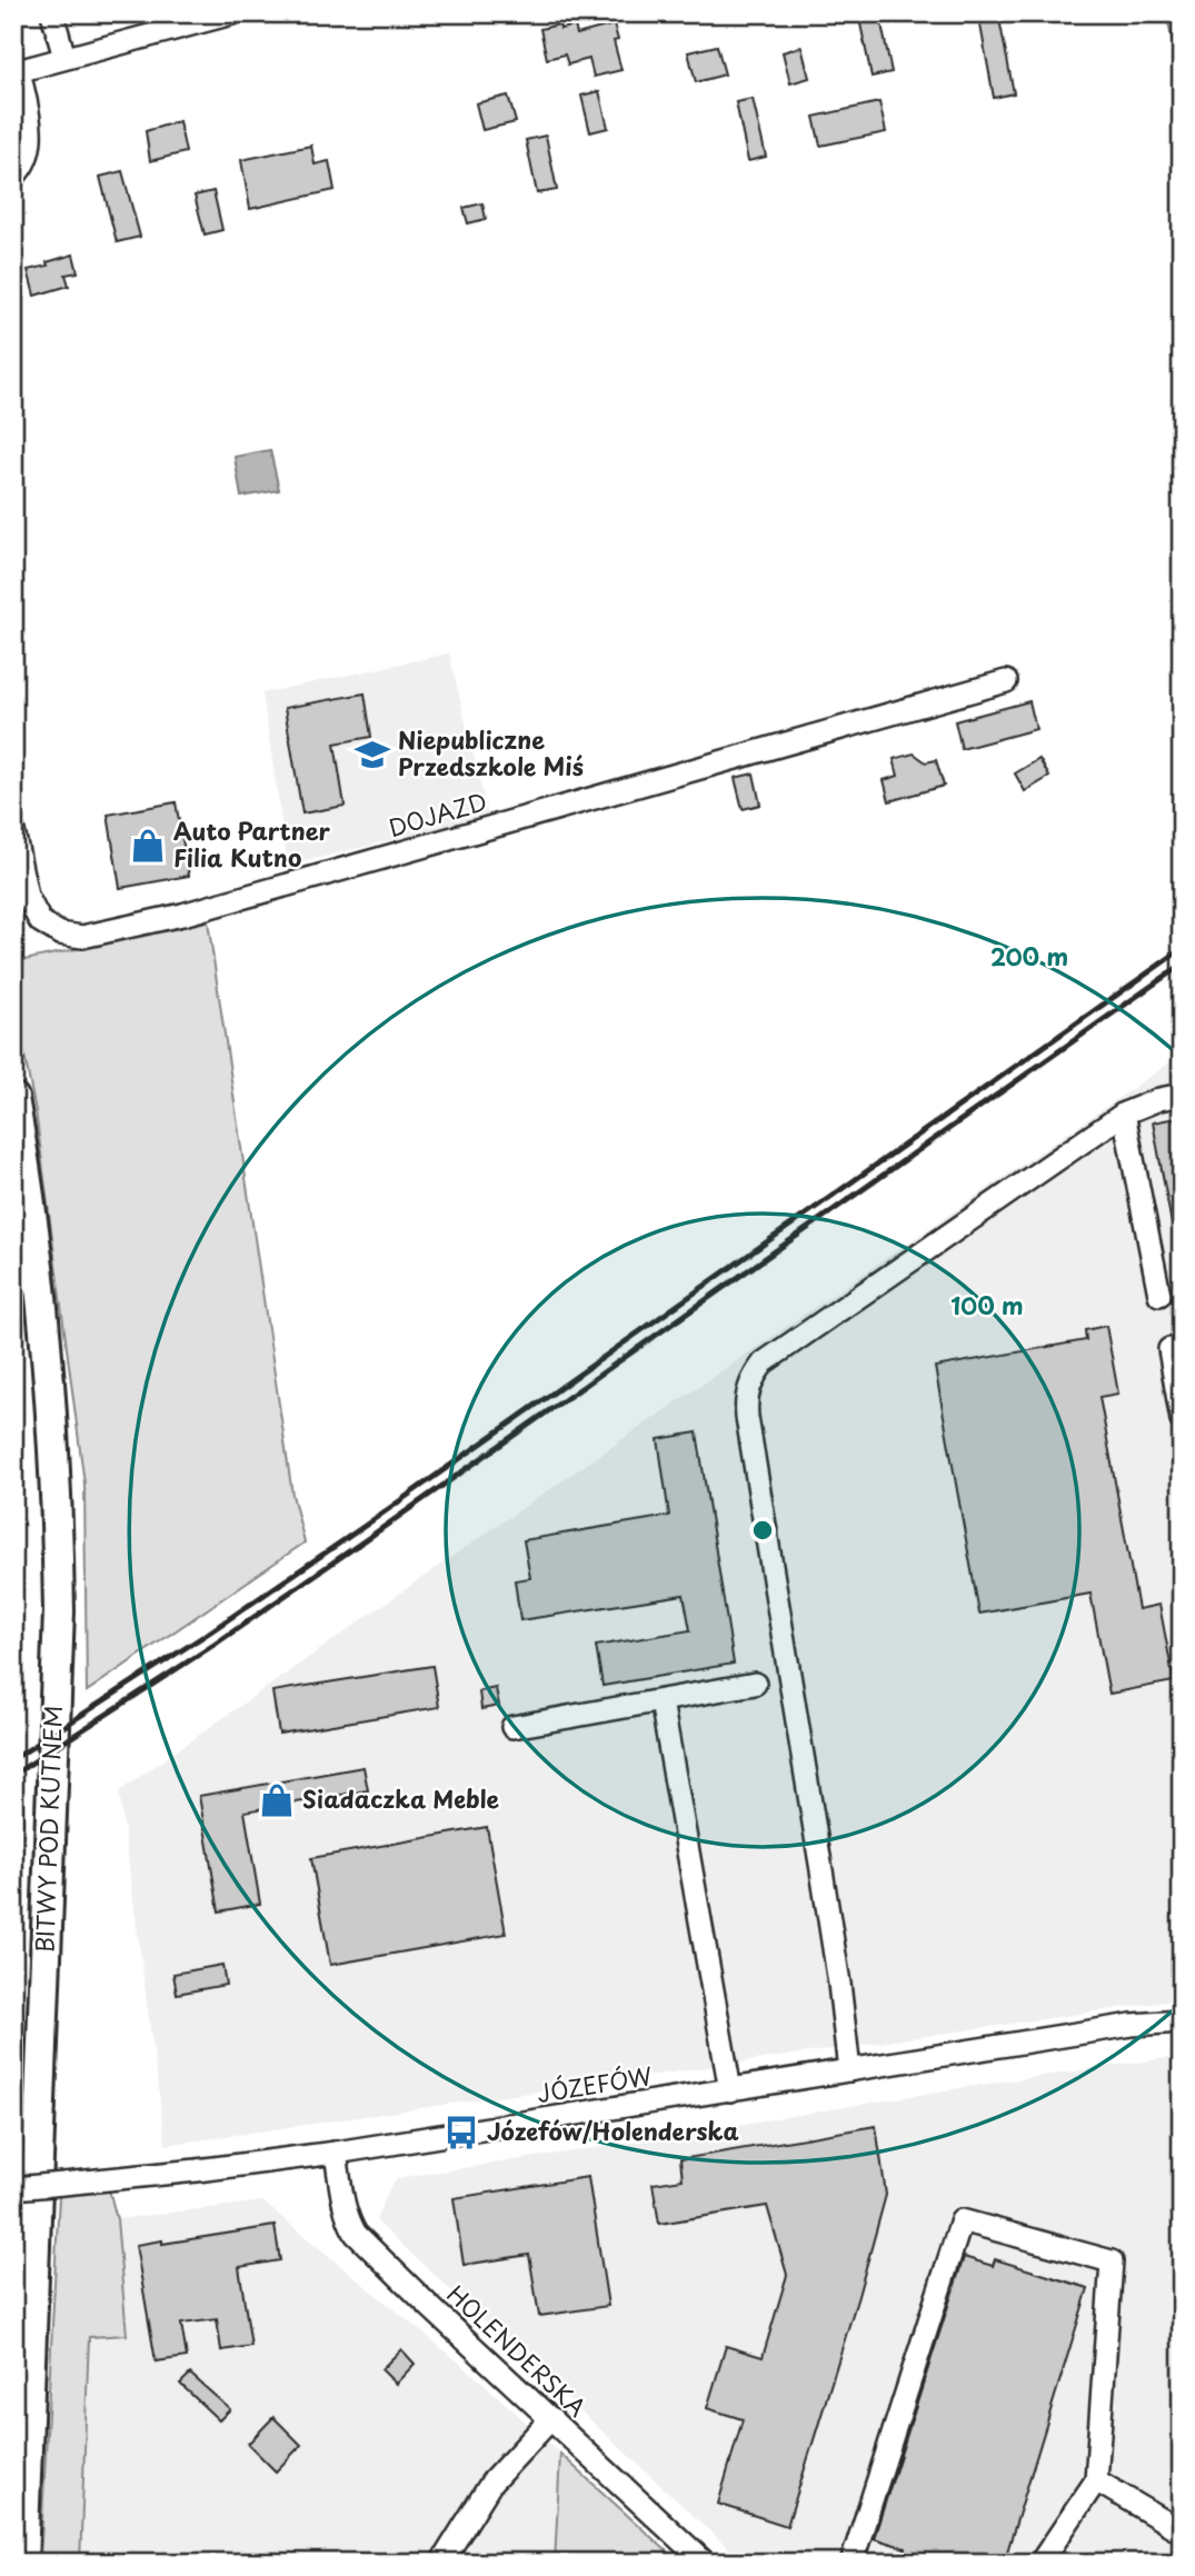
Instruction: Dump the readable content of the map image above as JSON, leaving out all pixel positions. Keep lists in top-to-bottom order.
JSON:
{
  "streets": {
    "main road": ["BITWY POD KUTNEM"],
    "street": ["DOJAZD", "JÓZEFÓW", "HOLENDERSKA"]
  },
  "crossings": [
    ["JÓZEFÓW", "HOLENDERSKA"]
  ],
  "places": {
    "school or university": ["Niepubliczne Przedszkole Miś"],
    "shop": ["Auto Partner Filia Kutno", "Siadaczka Meble"],
    "bus stop": ["Józefów/Holenderska"]
  },
  "rings": ["200 m", "100 m"]
}
